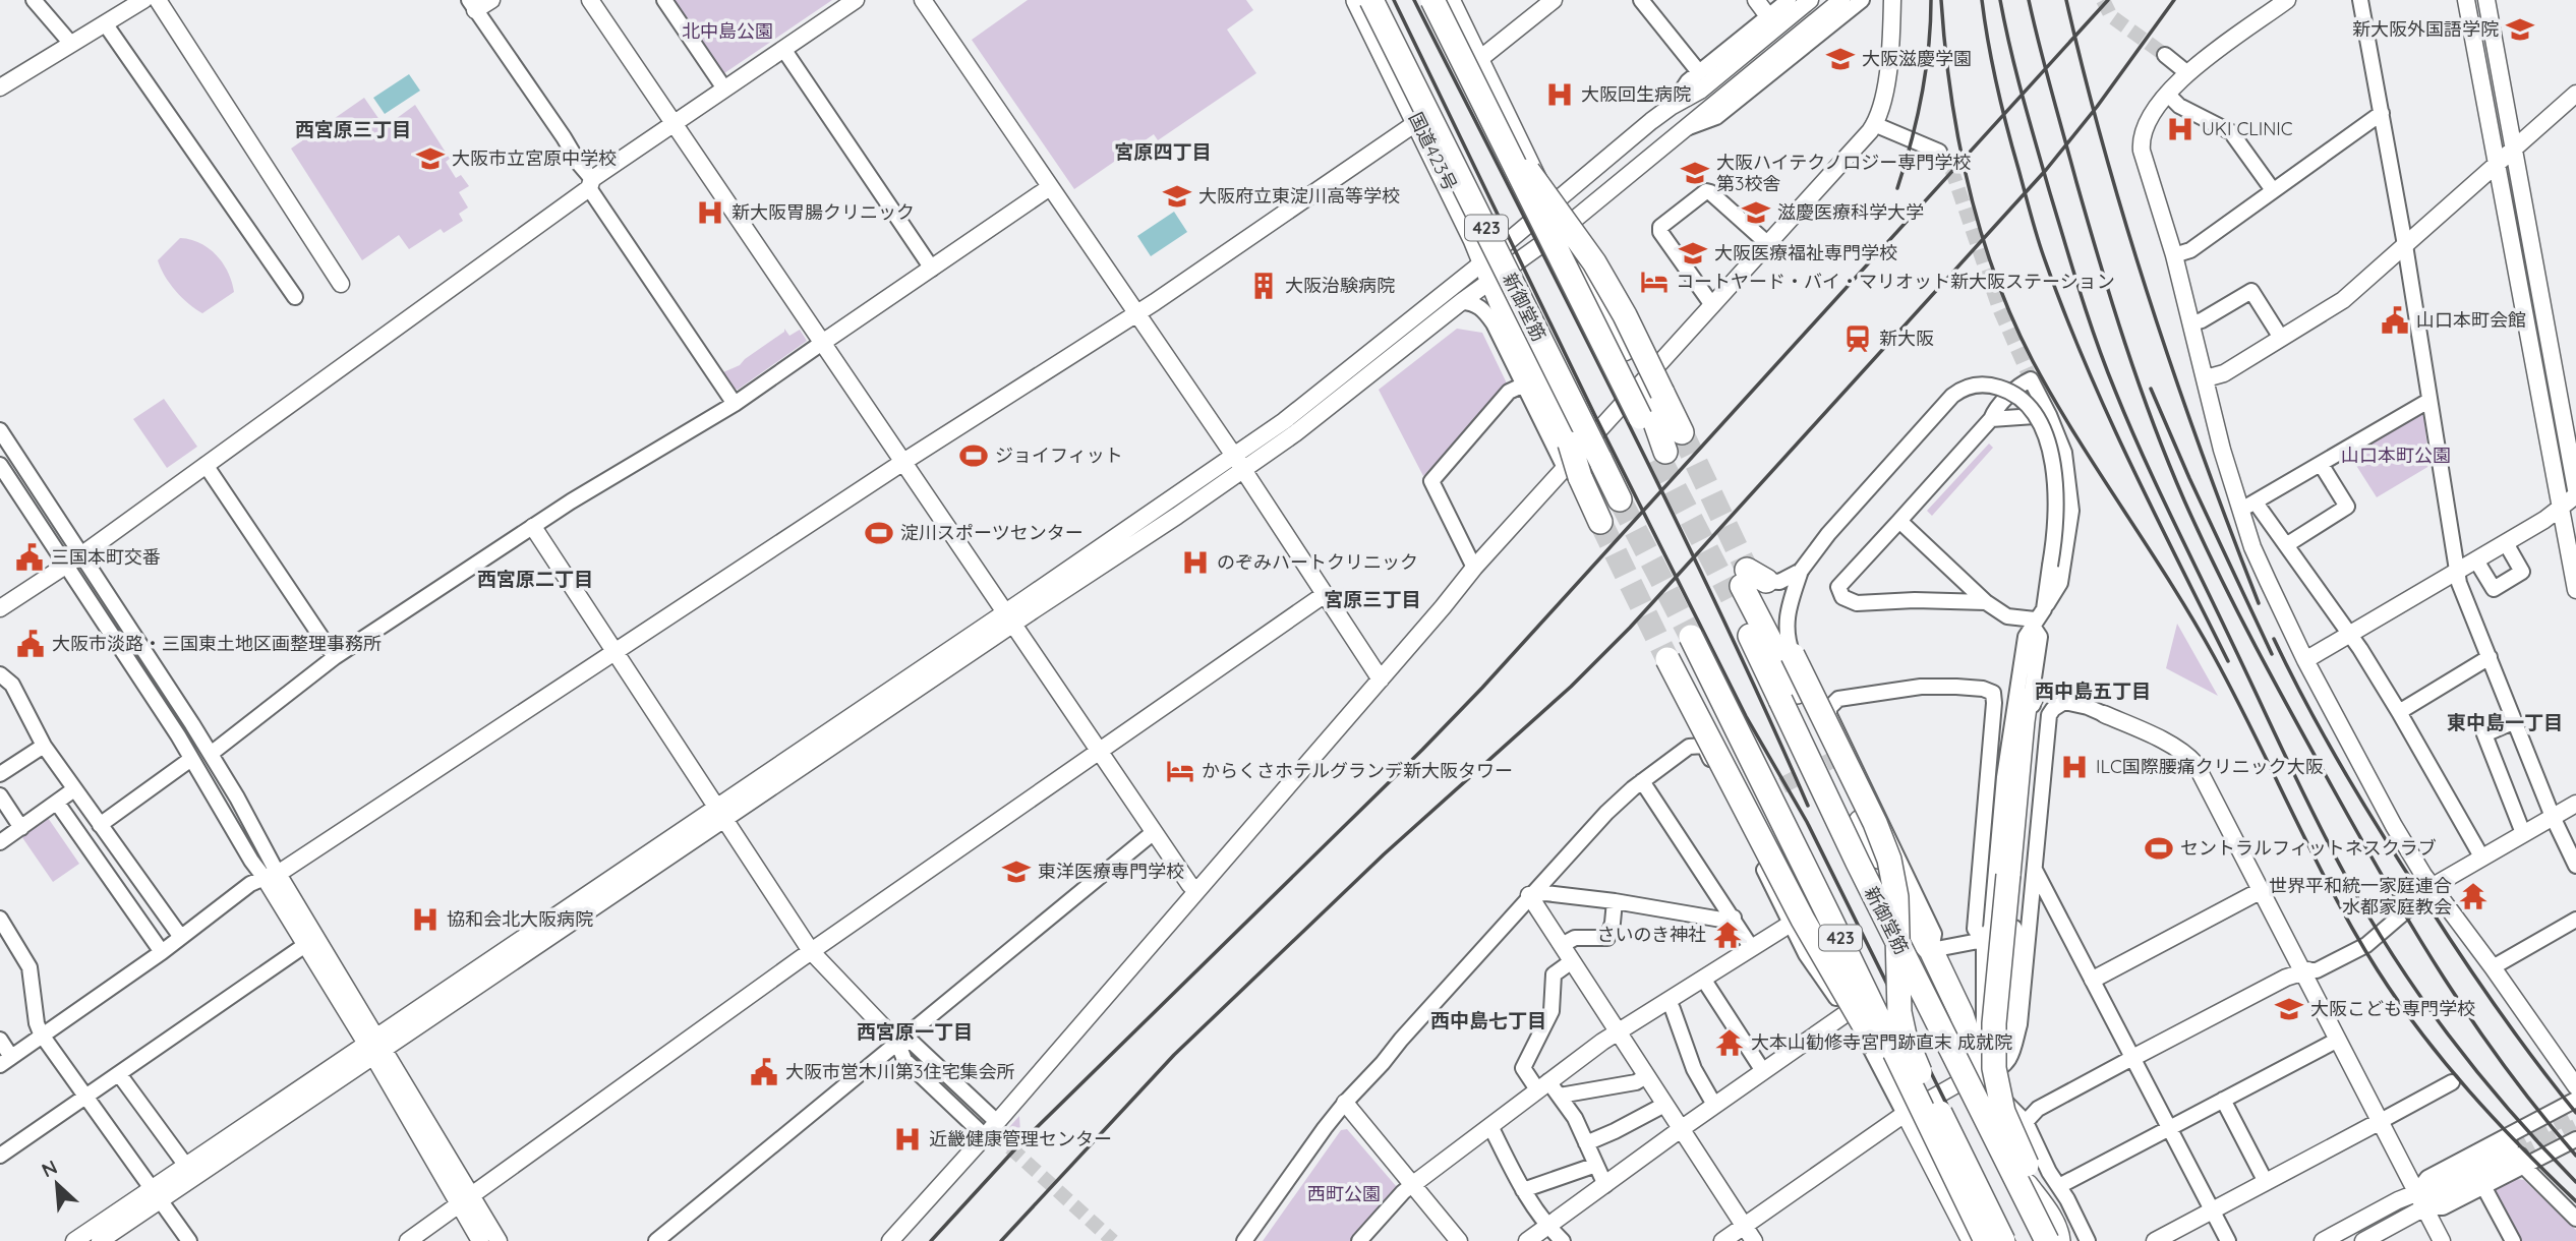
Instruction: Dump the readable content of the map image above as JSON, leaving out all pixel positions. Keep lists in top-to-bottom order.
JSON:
{
  "streets": {
    "highway": ["国道423号", "423", "新御堂筋"]
  },
  "crossings": [
    ["国道423号", "新御堂筋"]
  ],
  "districts": [
    "西宮原三丁目",
    "宮原四丁目",
    "西宮原二丁目",
    "宮原三丁目",
    "西中島五丁目",
    "東中島一丁目",
    "西中島七丁目",
    "西宮原一丁目"
  ],
  "parks": ["北中島公園", "山口本町公園", "西町公園"],
  "places": {
    "school or university": [
      "新大阪外国語学院",
      "大阪滋慶学園",
      "大阪市立宮原中学校",
      "大阪ハイテクノロジー専門学校 第3校舎",
      "大阪府立東淀川高等学校",
      "滋慶医療科学大学",
      "大阪医療福祉専門学校",
      "東洋医療専門学校",
      "大阪こども専門学校"
    ],
    "hospital": [
      "大阪回生病院",
      "UKI CLINIC",
      "新大阪胃腸クリニック",
      "のぞみハートクリニック",
      "ILC国際腰痛クリニック大阪",
      "協和会北大阪病院",
      "近畿健康管理センター"
    ],
    "hotel": ["コートヤード・バイ・マリオット新大阪ステーション", "からくさホテルグランデ新大阪タワー"],
    "building": ["大阪治験病院"],
    "public building": [
      "山口本町会館",
      "三国本町交番",
      "大阪市淡路・三国東土地区画整理事務所",
      "大阪市営木川第3住宅集会所"
    ],
    "station": ["新大阪"],
    "sports": ["ジョイフィット", "淀川スポーツセンター", "セントラルフィットネスクラブ"],
    "temple": ["世界平和統一家庭連合 水都家庭教会", "さいのき神社", "大本山勧修寺宮門跡直末 成就院"]
  },
  "north": "top left"
}
